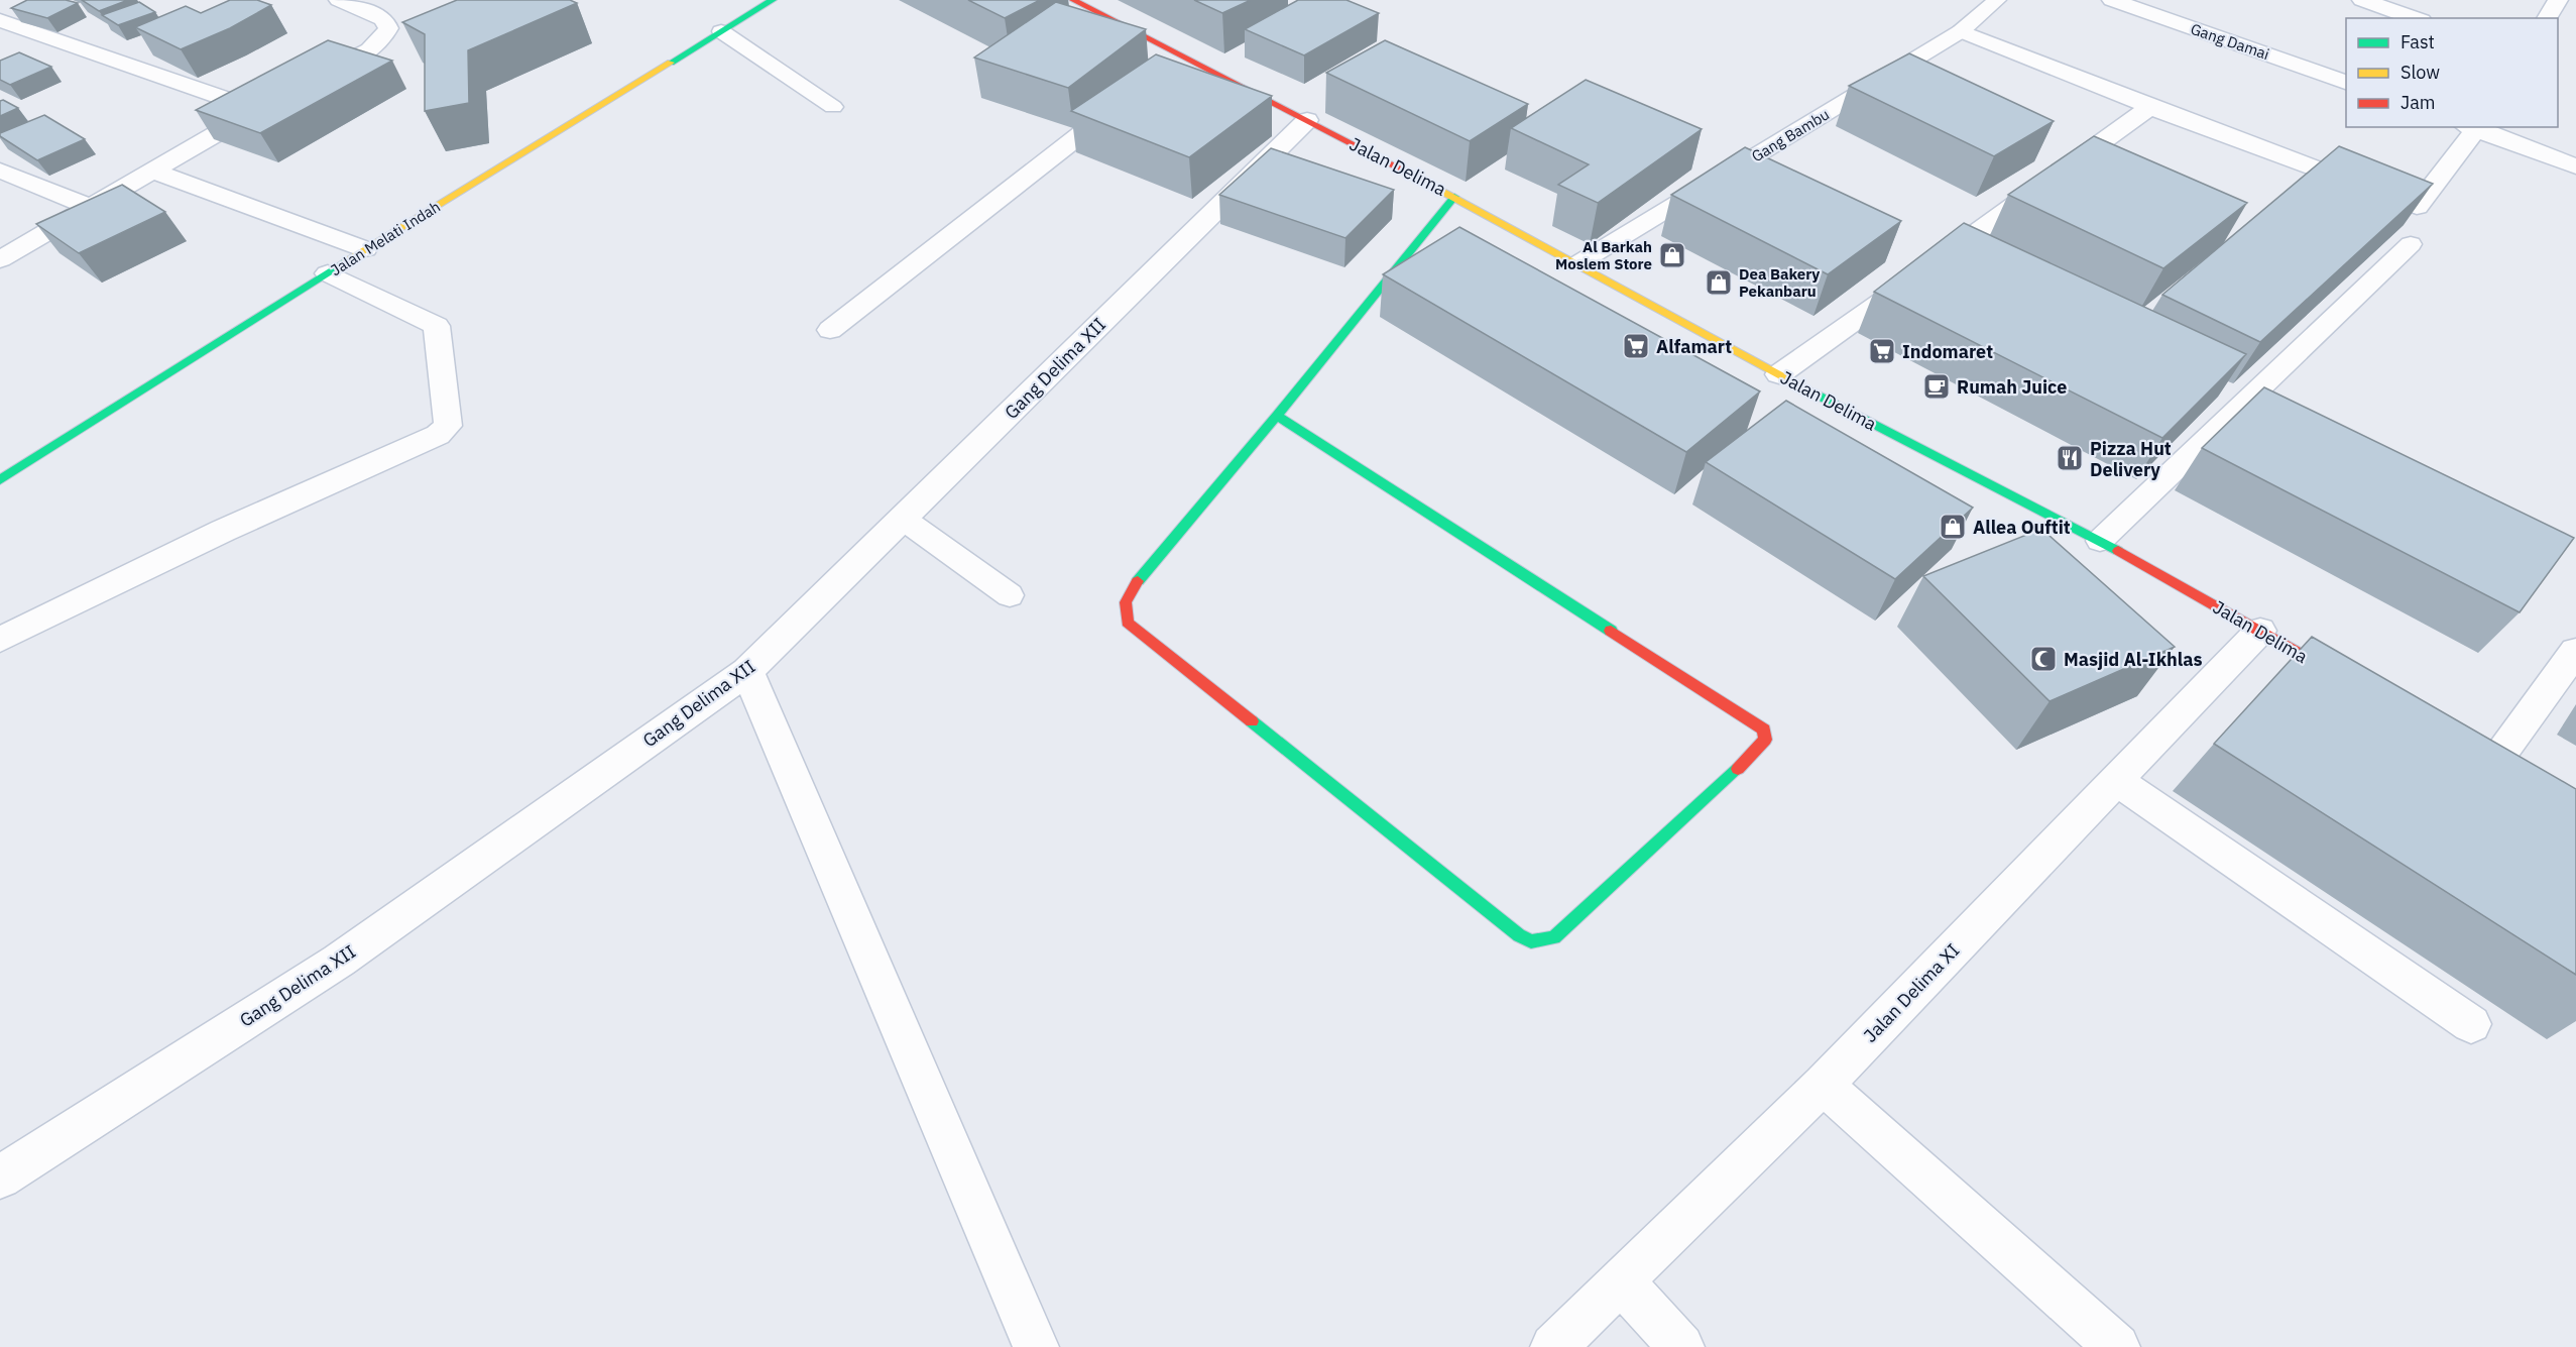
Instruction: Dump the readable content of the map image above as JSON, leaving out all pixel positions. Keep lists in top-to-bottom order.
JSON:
{
  "streets": {
    "main road": ["Jalan Delima", "Jalan Melati Indah"],
    "street": ["Gang Damai", "Gang Delima XII", "Jalan Delima XI"],
    "lane": ["Gang Bambu"]
  },
  "crossings": [
    ["Gang Bambu", "Jalan Delima"],
    ["Jalan Delima", "Gang Delima XII"],
    ["Jalan Delima", "Jalan Delima XI"]
  ],
  "places": {
    "shop": ["Al Barkah Moslem Store", "Dea Bakery Pekanbaru", "Allea Ouftit"],
    "supermarket": ["Alfamart", "Indomaret"],
    "cafe": ["Rumah Juice"],
    "restaurant": ["Pizza Hut Delivery"],
    "mosque": ["Masjid Al-Ikhlas"]
  },
  "legend": ["Fast", "Slow", "Jam"]
}
